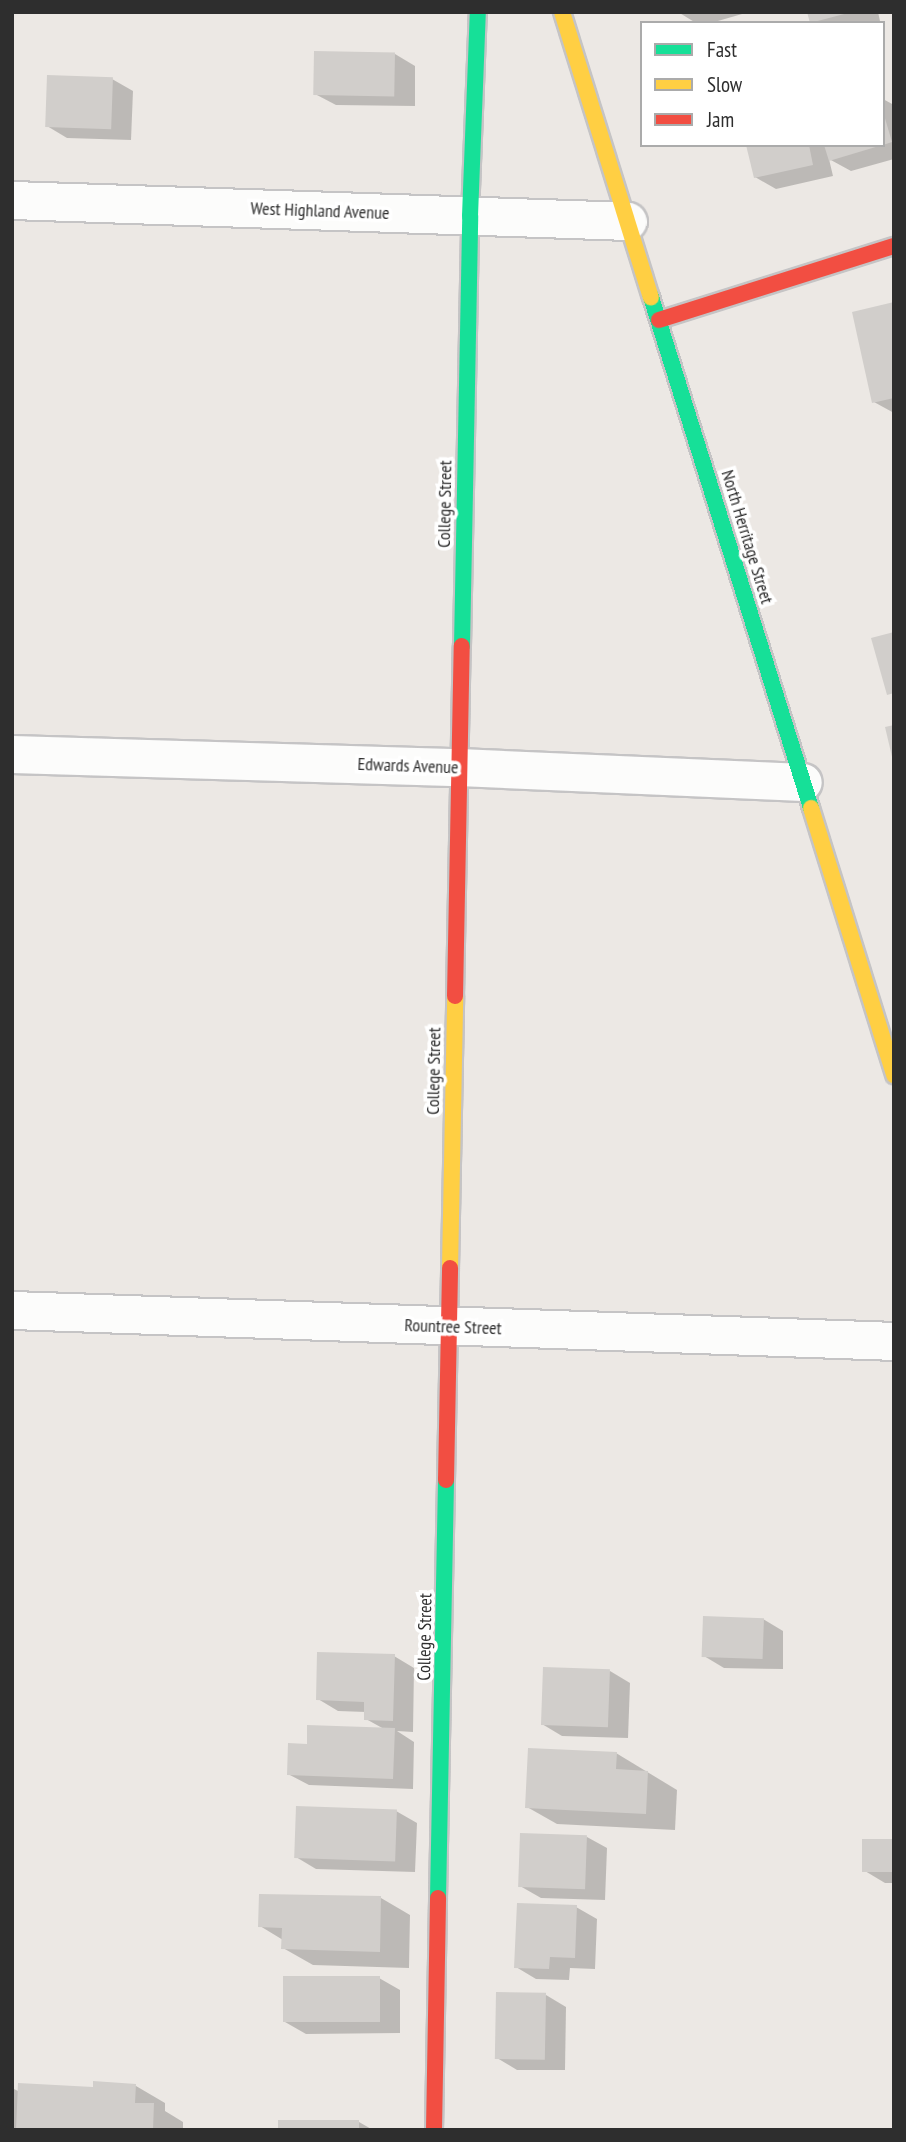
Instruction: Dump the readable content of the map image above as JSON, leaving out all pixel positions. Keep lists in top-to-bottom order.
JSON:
{
  "streets": {
    "street": [
      "West Highland Avenue",
      "College Street",
      "North Herritage Street",
      "Edwards Avenue",
      "Rountree Street"
    ]
  },
  "crossings": [
    ["West Highland Avenue", "College Street"],
    ["West Highland Avenue", "North Herritage Street"],
    ["College Street", "Edwards Avenue"],
    ["College Street", "Rountree Street"],
    ["North Herritage Street", "Edwards Avenue"]
  ],
  "legend": ["Fast", "Slow", "Jam"]
}
